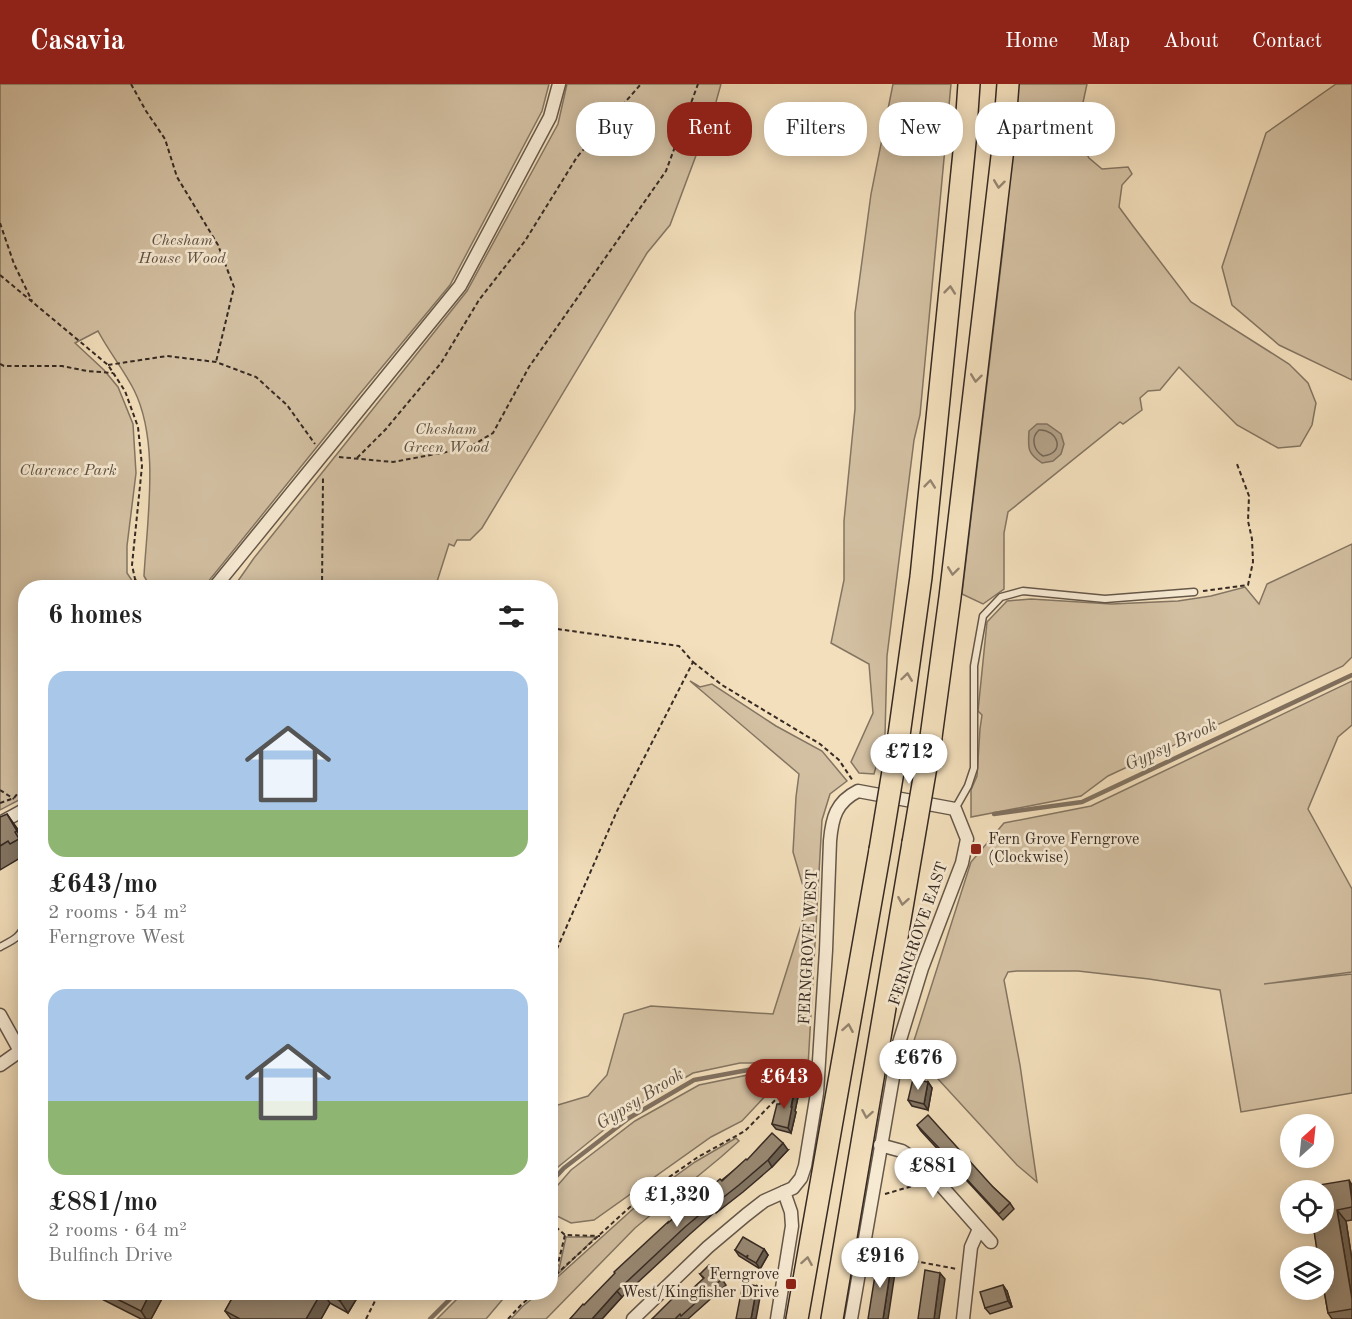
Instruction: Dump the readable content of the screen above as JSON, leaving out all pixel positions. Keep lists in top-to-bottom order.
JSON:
{
  "streets": {
    "street": ["FERNGROVE EAST", "FERNGROVE WEST"]
  },
  "water": ["Gypsy Brook"],
  "parks": ["Chesham House Wood", "Chesham Green Wood", "Clarence Park"],
  "places": {
    "transit": ["Fern Grove Ferngrove (Clockwise)", "Ferngrove West/Kingfisher Drive"]
  },
  "north": "top right",
  "page": {
    "header": "Casavia",
    "nav": [
      "Home",
      "Map",
      "About",
      "Contact"
    ],
    "chip": [
      "Buy",
      "Rent",
      "Filters",
      "New",
      "Apartment"
    ],
    "heading": "6 homes",
    "list": [
      {
        "name": "£643/mo",
        "note": "2 rooms · 54 m² · Ferngrove West"
      },
      {
        "name": "£881/mo",
        "note": "2 rooms · 64 m² · Bulfinch Drive"
      }
    ],
    "price": [
      "£712",
      "£676",
      "£643",
      "£881",
      "£1,320",
      "£916"
    ]
  }
}
